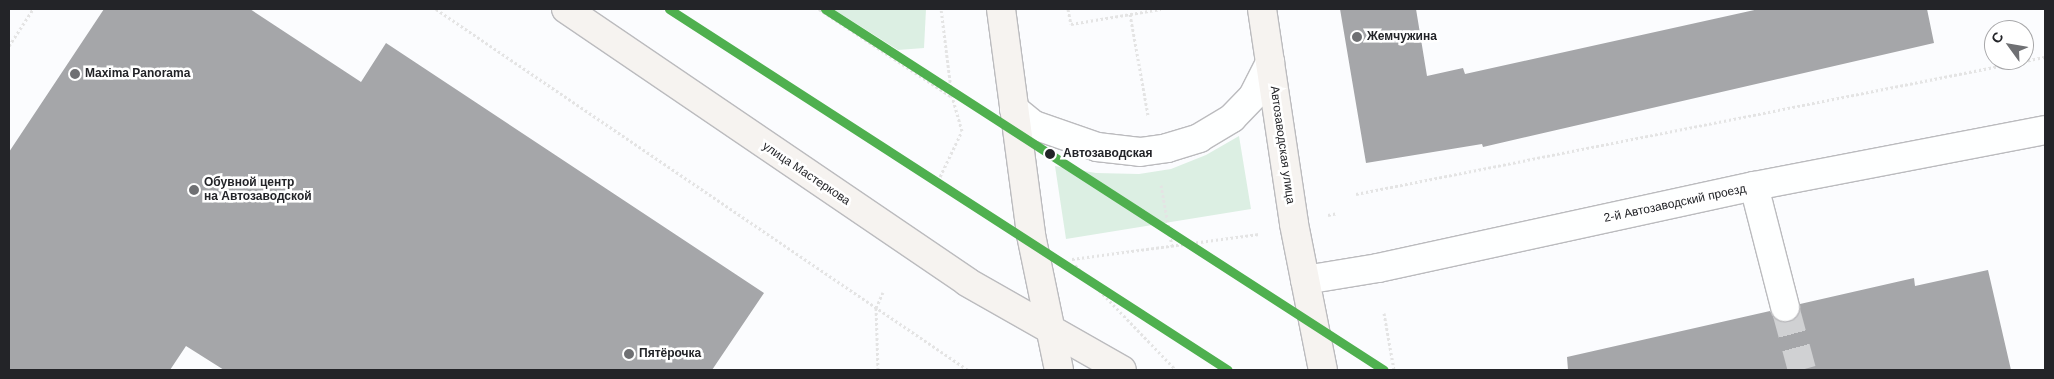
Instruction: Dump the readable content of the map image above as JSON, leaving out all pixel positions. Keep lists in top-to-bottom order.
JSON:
{
  "streets": {
    "main road": ["Автозаводская улица", "улица Мастеркова"],
    "street": ["2-й Автозаводский проезд"]
  },
  "crossings": [
    ["Автозаводская улица", "2-й Автозаводский проезд"]
  ],
  "places": [
    "Жемчужина",
    "Maxima Panorama",
    "Автозаводская",
    "Обувной центр на Автозаводской",
    "Пятёрочка"
  ],
  "north": "top left"
}
